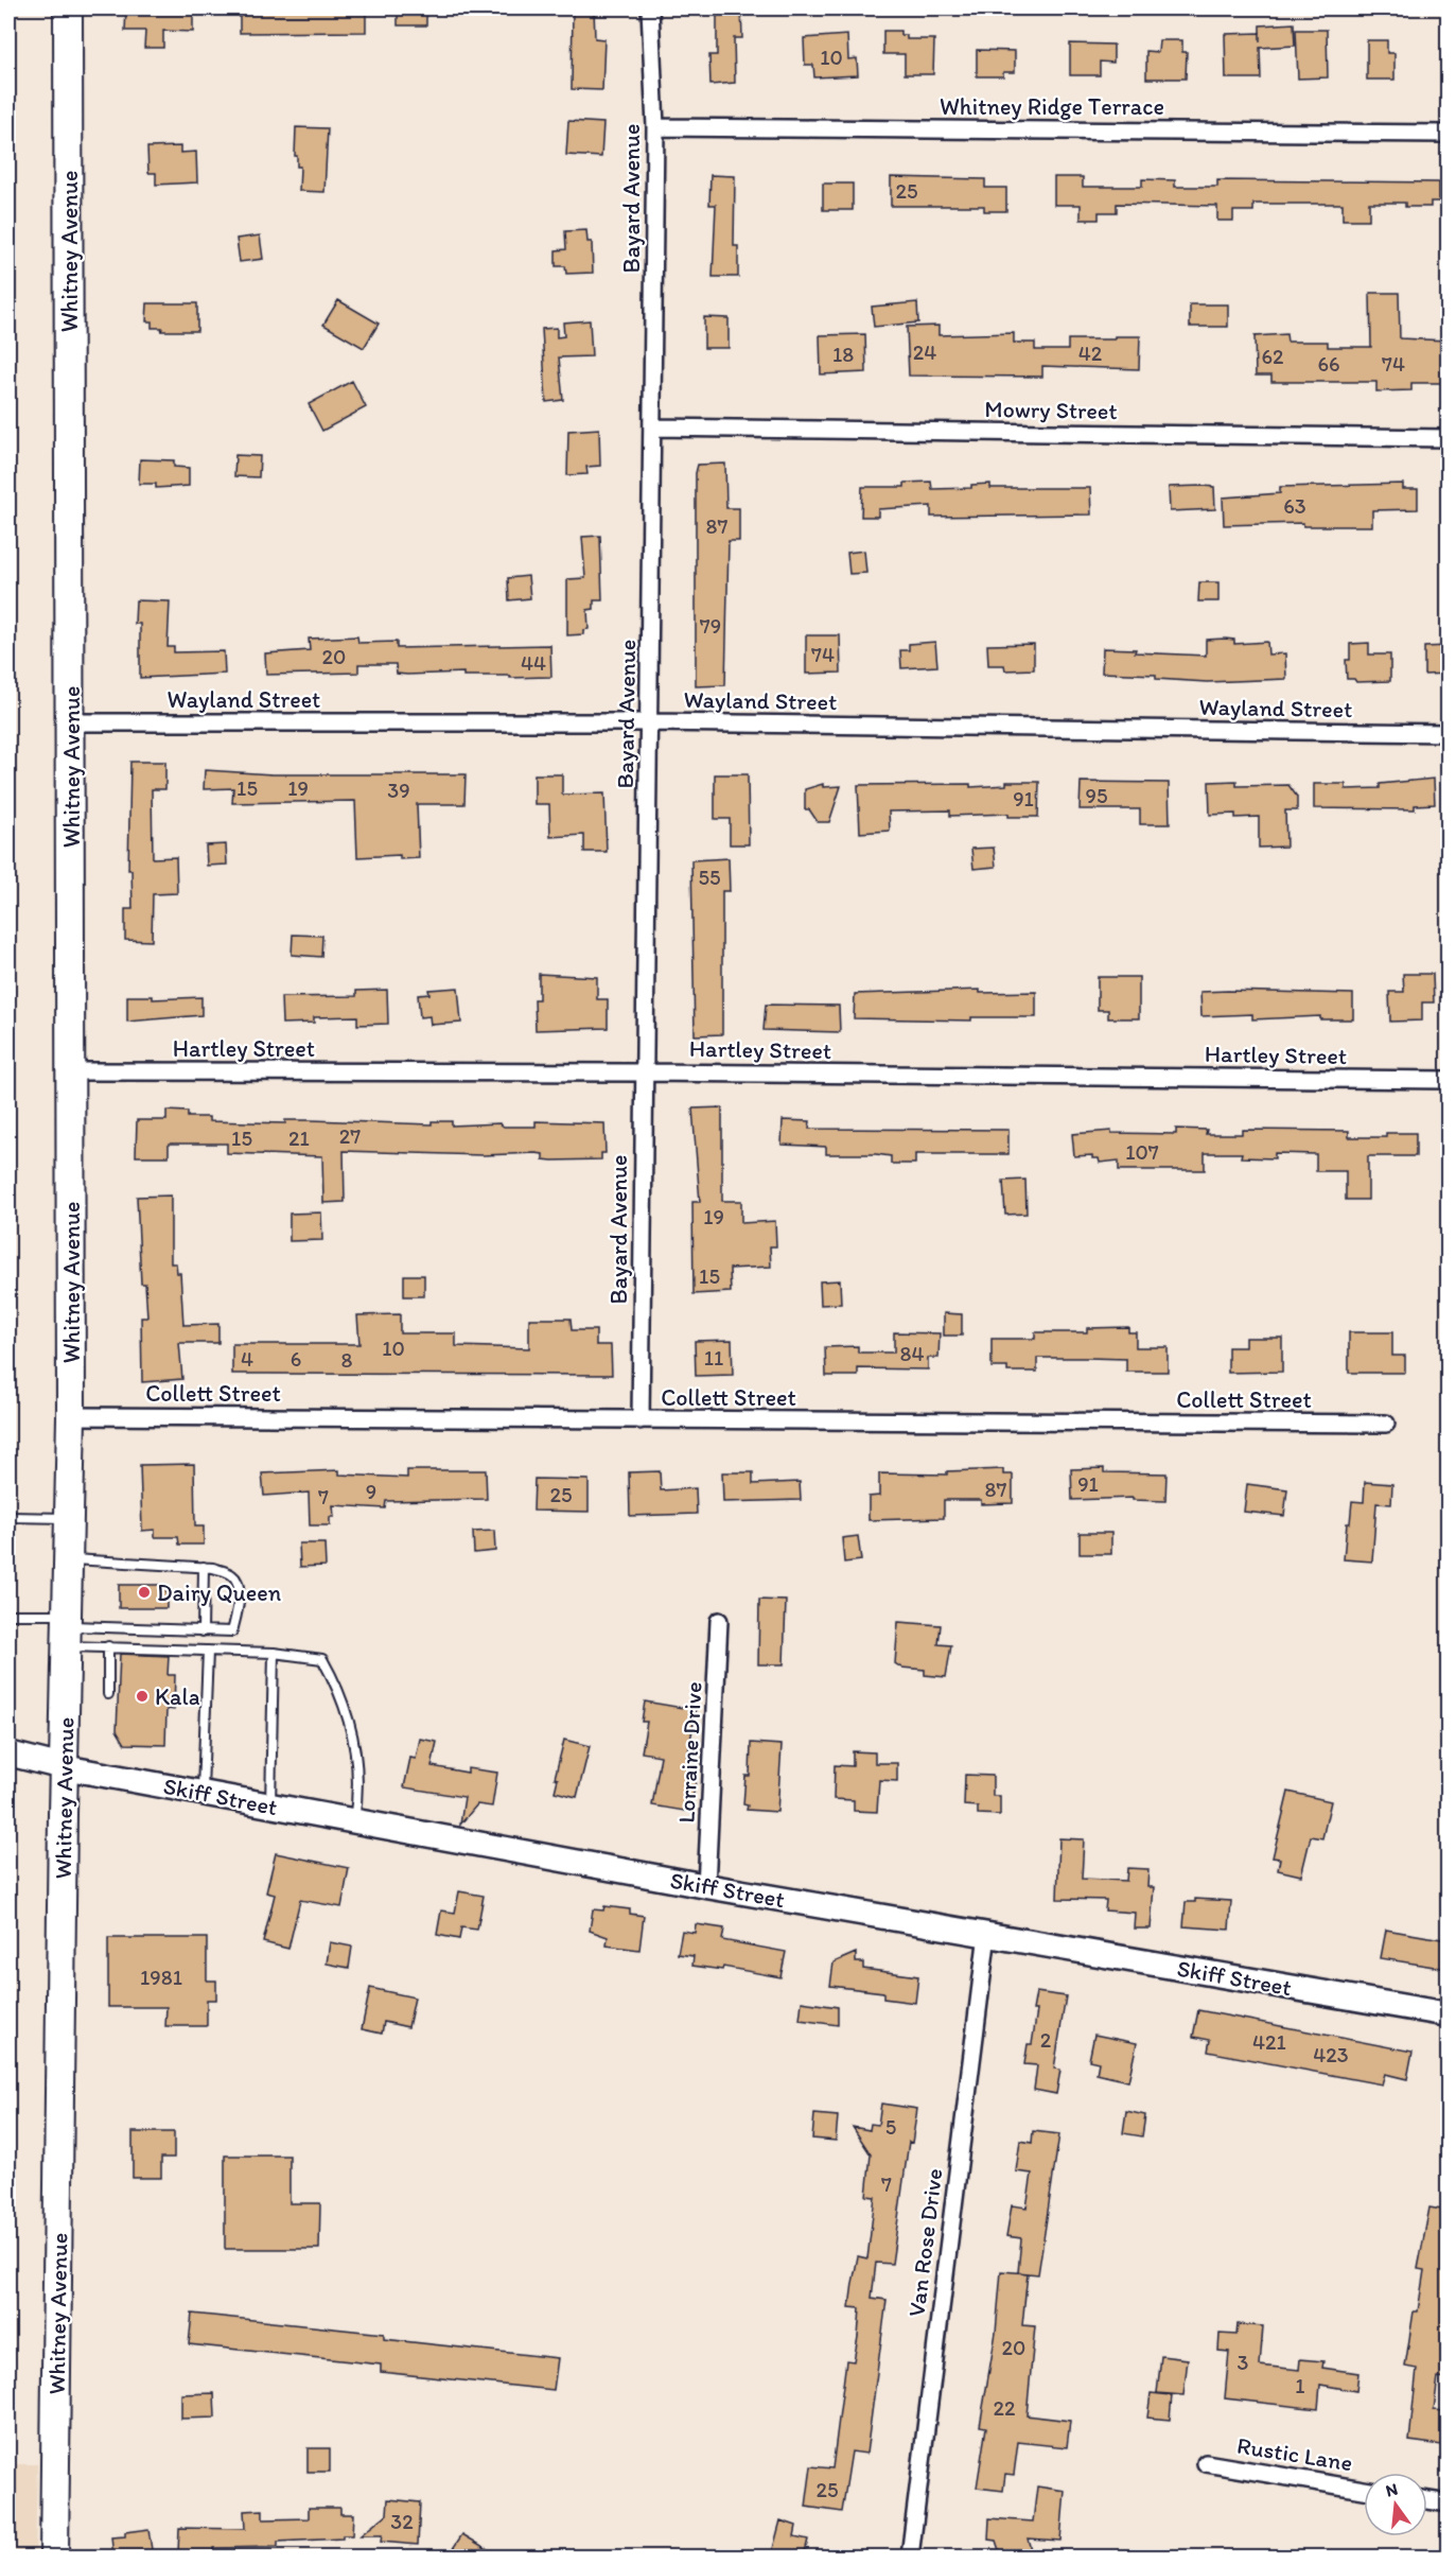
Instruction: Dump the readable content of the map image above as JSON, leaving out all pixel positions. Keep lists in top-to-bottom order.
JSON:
{
  "streets": {
    "main road": ["Whitney Avenue", "Skiff Street"],
    "street": [
      "Whitney Ridge Terrace",
      "Bayard Avenue",
      "Mowry Street",
      "Wayland Street",
      "Hartley Street",
      "Collett Street",
      "Lorraine Drive",
      "Van Rose Drive",
      "Rustic Lane"
    ]
  },
  "crossings": [
    ["Whitney Ridge Terrace", "Bayard Avenue"],
    ["Bayard Avenue", "Mowry Street"],
    ["Bayard Avenue", "Wayland Street"],
    ["Bayard Avenue", "Hartley Street"],
    ["Bayard Avenue", "Collett Street"],
    ["Whitney Avenue", "Wayland Street"],
    ["Whitney Avenue", "Hartley Street"],
    ["Whitney Avenue", "Collett Street"],
    ["Whitney Avenue", "Skiff Street"],
    ["Lorraine Drive", "Skiff Street"],
    ["Skiff Street", "Van Rose Drive"]
  ],
  "places": ["Dairy Queen", "Kala"],
  "house_numbers": [
    "10",
    "25",
    "24",
    "42",
    "18",
    "62",
    "66",
    "74",
    "63",
    "87",
    "79",
    "74",
    "20",
    "44",
    "15",
    "19",
    "39",
    "95",
    "91",
    "55",
    "27",
    "15",
    "21",
    "107",
    "19",
    "15",
    "10",
    "84",
    "11",
    "4",
    "6",
    "8",
    "91",
    "87",
    "9",
    "25",
    "7",
    "1981",
    "2",
    "421",
    "423",
    "5",
    "7",
    "20",
    "3",
    "1",
    "22",
    "25",
    "32"
  ],
  "north": "top"
}
